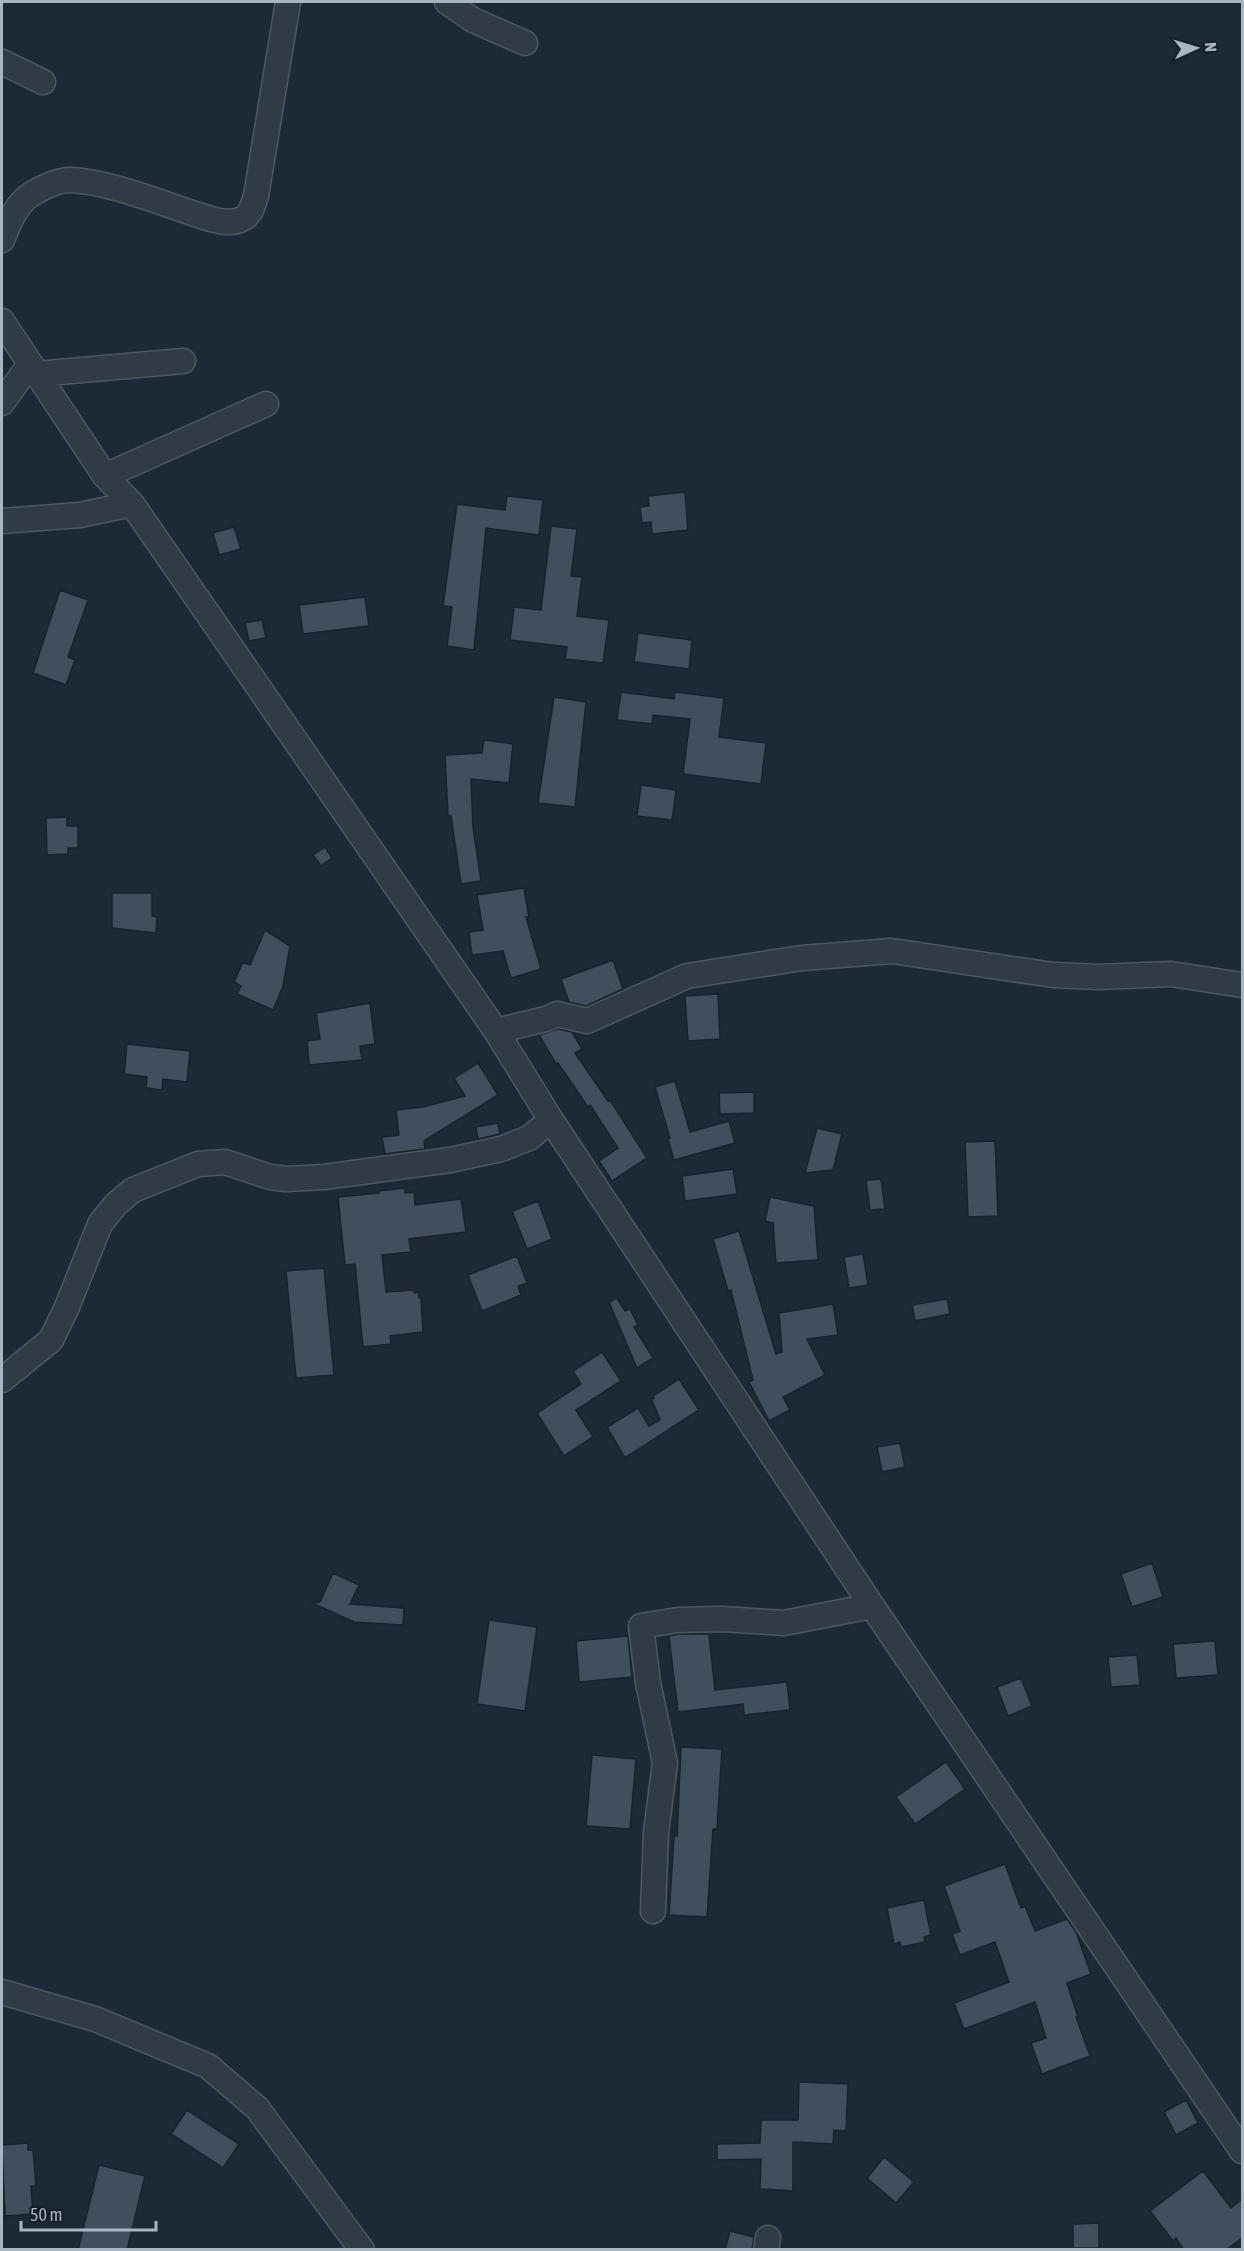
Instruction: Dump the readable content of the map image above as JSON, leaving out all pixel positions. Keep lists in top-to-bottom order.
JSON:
{
  "scale_bar": "50 m",
  "north": "right"
}
